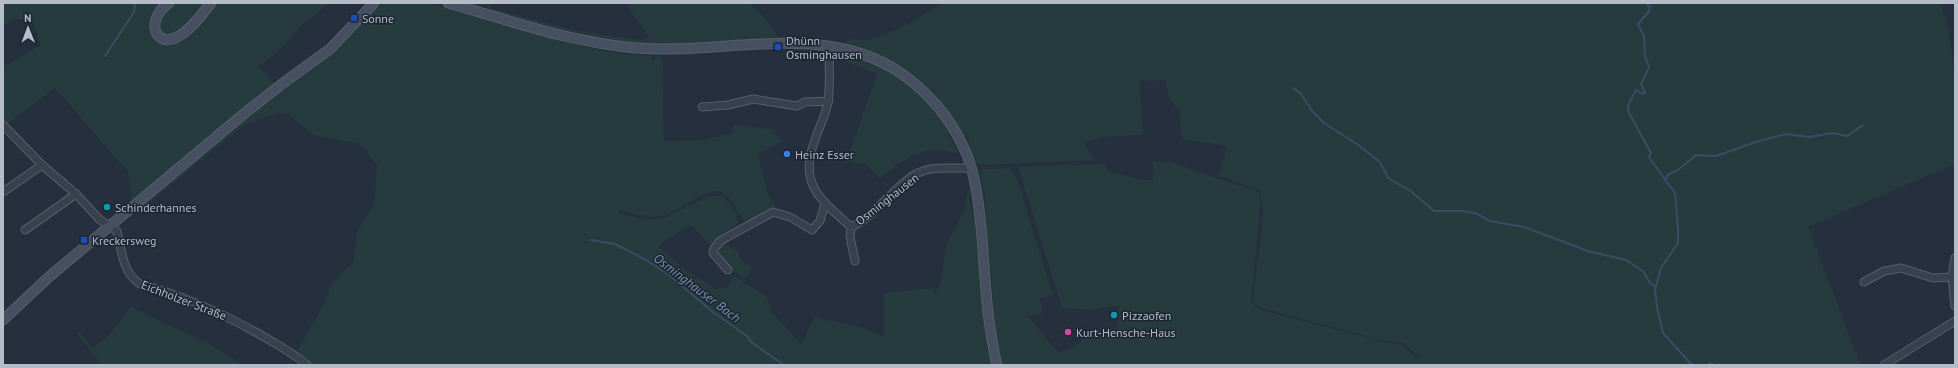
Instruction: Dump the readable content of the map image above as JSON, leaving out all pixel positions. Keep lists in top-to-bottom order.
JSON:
{
  "streets": {
    "street": ["Osminghausen", "Eichholzer Straße"]
  },
  "water": ["Osminghauser Bach"],
  "places": {
    "transit": ["Sonne", "Dhünn Osminghausen", "Kreckersweg"],
    "other": [
      "Heinz Esser",
      "Schinderhannes",
      "Pizzaofen",
      "Kurt-Hensche-Haus"
    ]
  },
  "north": "top"
}
